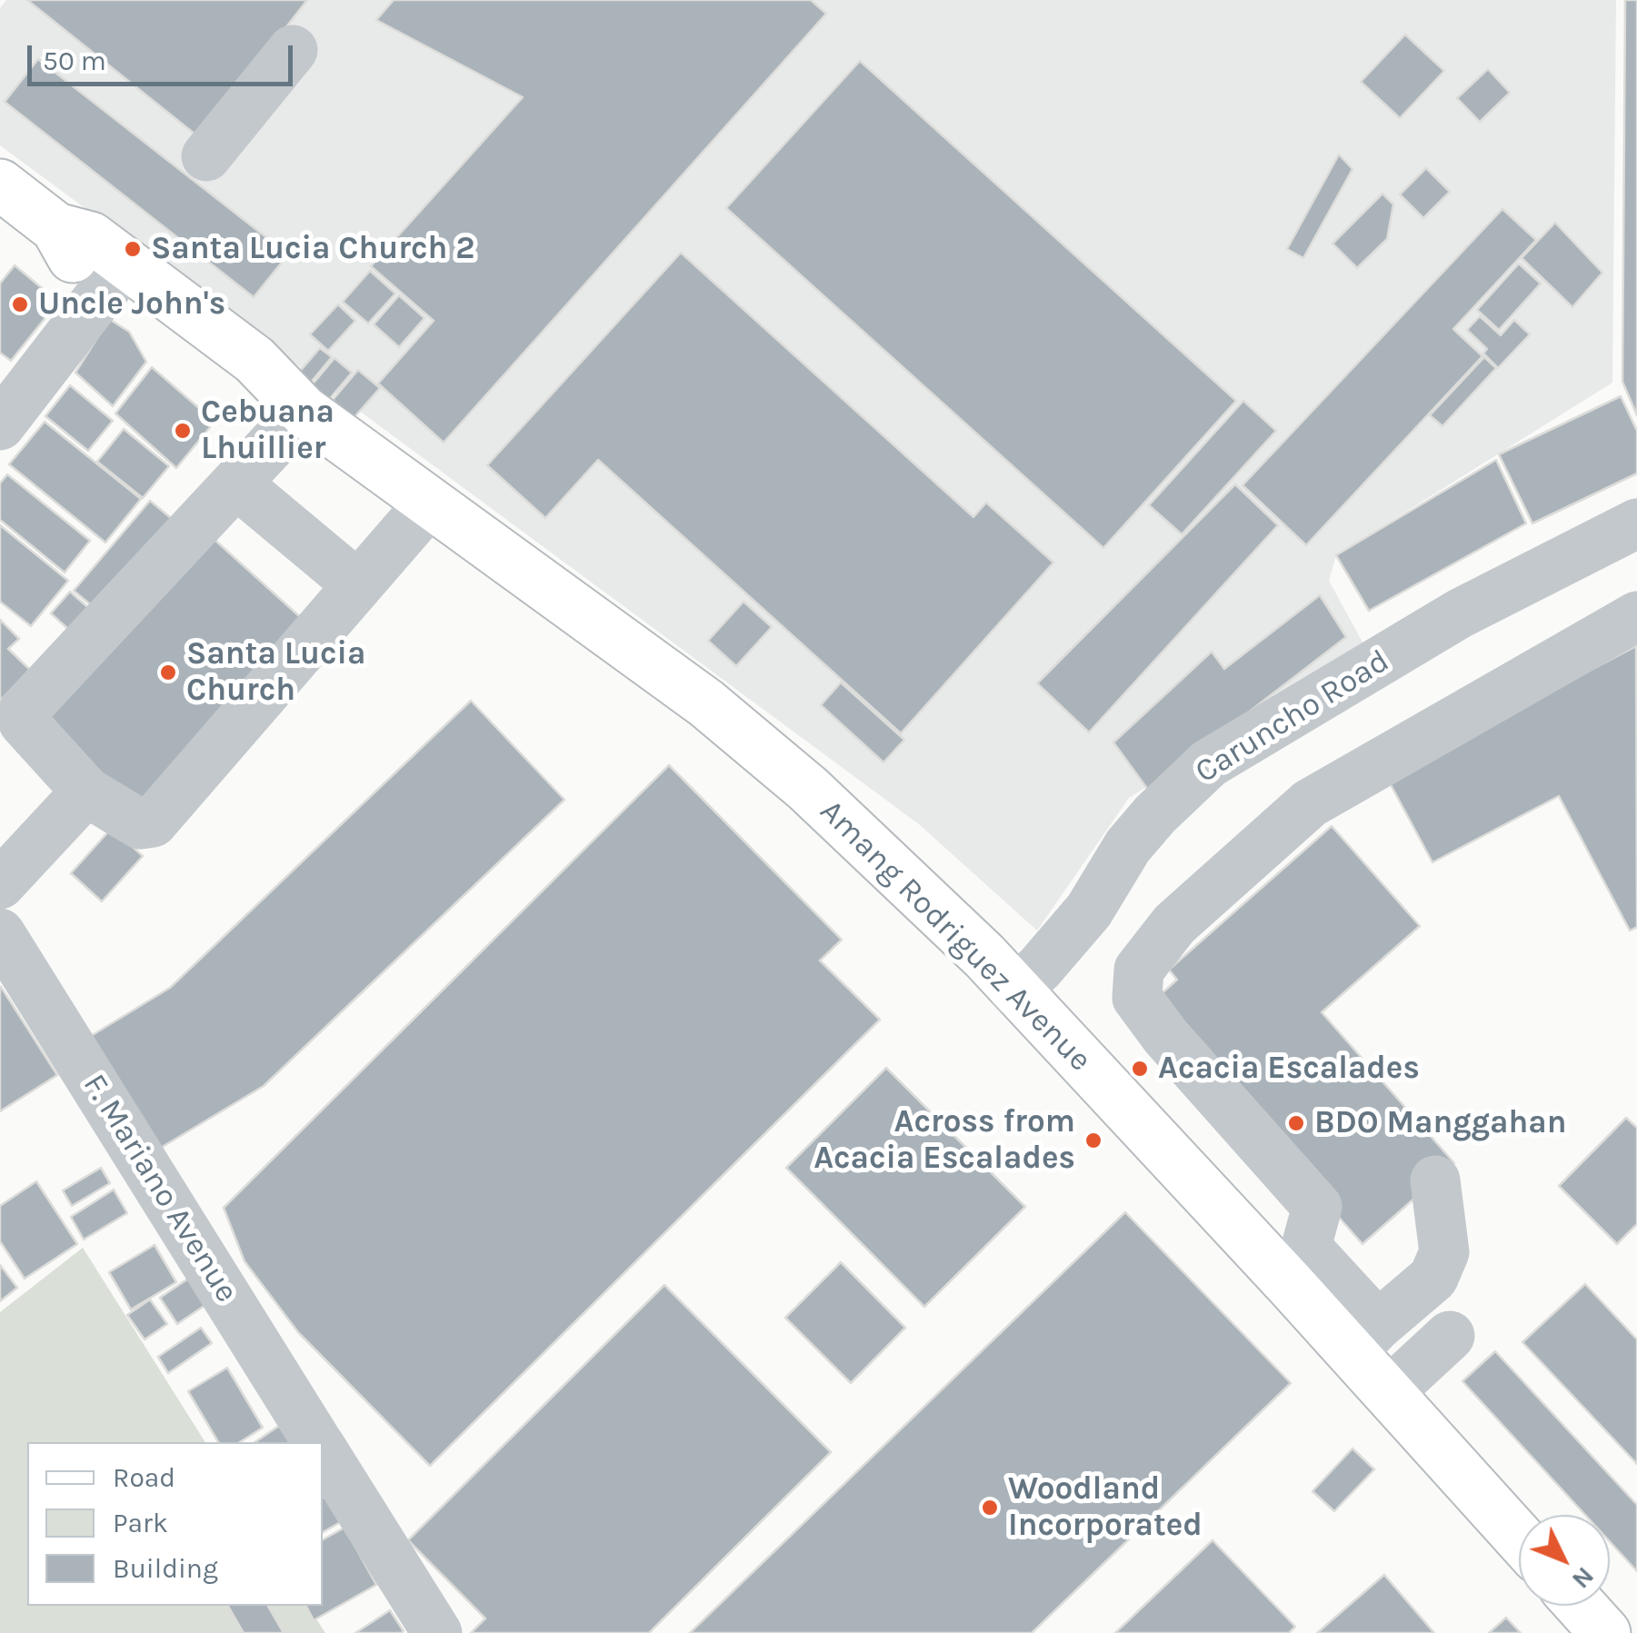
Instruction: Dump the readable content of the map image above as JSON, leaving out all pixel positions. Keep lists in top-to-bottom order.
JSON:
{
  "streets": {
    "main road": ["Amang Rodriguez Avenue"],
    "street": ["Caruncho Road", "F. Mariano Avenue"]
  },
  "crossings": [
    ["Caruncho Road", "Amang Rodriguez Avenue"]
  ],
  "places": [
    "Santa Lucia Church 2",
    "Uncle John's",
    "Cebuana Lhuillier",
    "Santa Lucia Church",
    "Acacia Escalades",
    "BDO Manggahan",
    "Across from Acacia Escalades",
    "Woodland Incorporated"
  ],
  "legend": ["Road", "Park", "Building"],
  "scale_bar": "50 m",
  "north": "bottom right"
}
